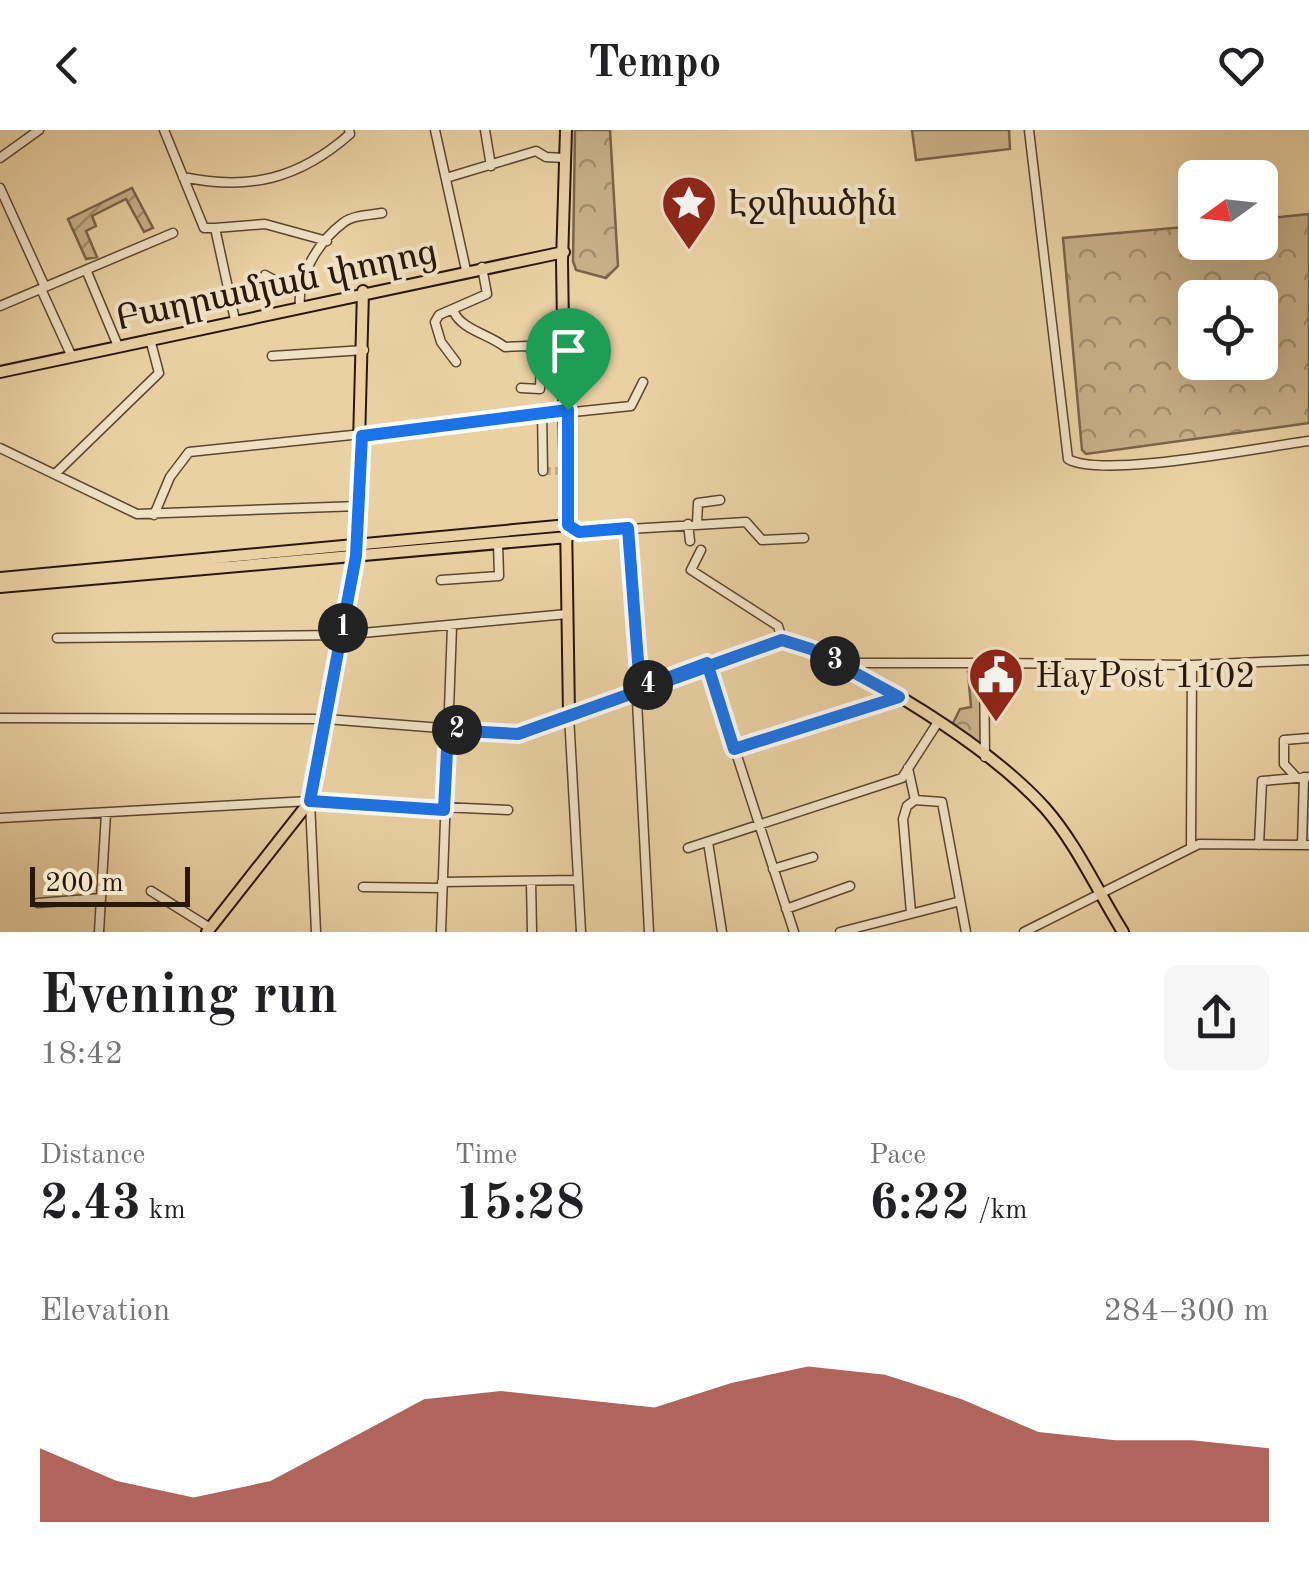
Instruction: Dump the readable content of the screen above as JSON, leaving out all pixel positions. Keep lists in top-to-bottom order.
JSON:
{
  "streets": {
    "main road": ["Բաղրամյան փողոց"]
  },
  "places": {
    "place": ["Էջմիածին"],
    "public building": ["HayPost 1102"]
  },
  "scale_bar": "200 m",
  "north": "left",
  "page": {
    "header": "Tempo",
    "pins": [
      "1",
      "3",
      "4",
      "2"
    ],
    "scale": "200 m",
    "heading": ["Evening run", "18:42"],
    "stats": [
      ["Distance", "2.43 km"],
      ["Time", "15:28"],
      ["Pace", "6:22 /km"]
    ],
    "chart": ["Elevation", "284–300 m"]
  }
}
